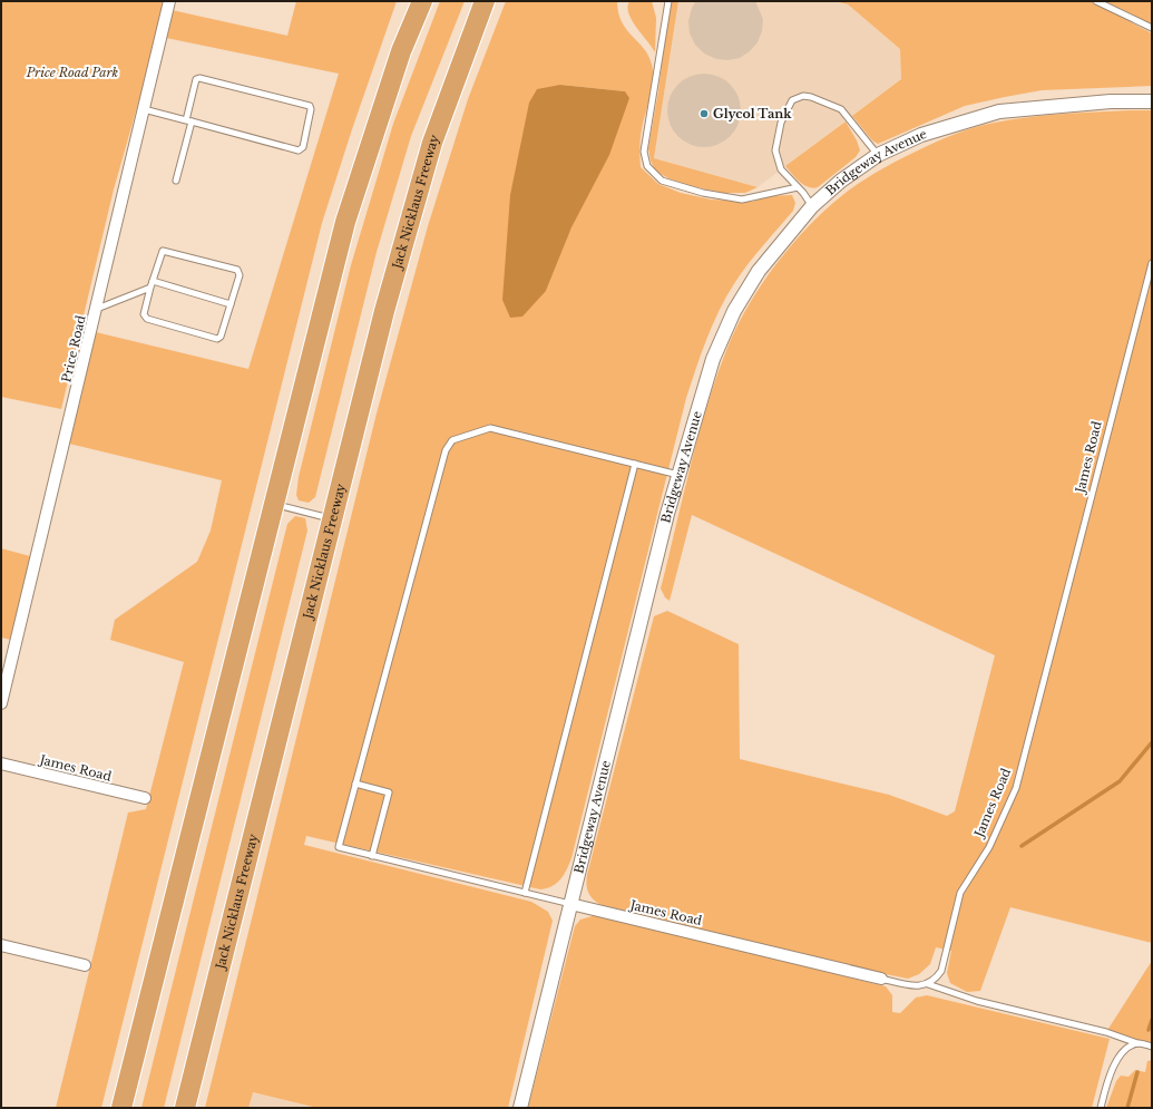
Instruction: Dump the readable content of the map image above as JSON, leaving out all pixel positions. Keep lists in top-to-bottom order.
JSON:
{
  "streets": {
    "highway": ["Jack Nicklaus Freeway"],
    "street": ["Bridgeway Avenue", "Price Road", "James Road"]
  },
  "crossings": [
    ["Bridgeway Avenue", "James Road"]
  ],
  "parks": ["Price Road Park"],
  "places": ["Glycol Tank"]
}
